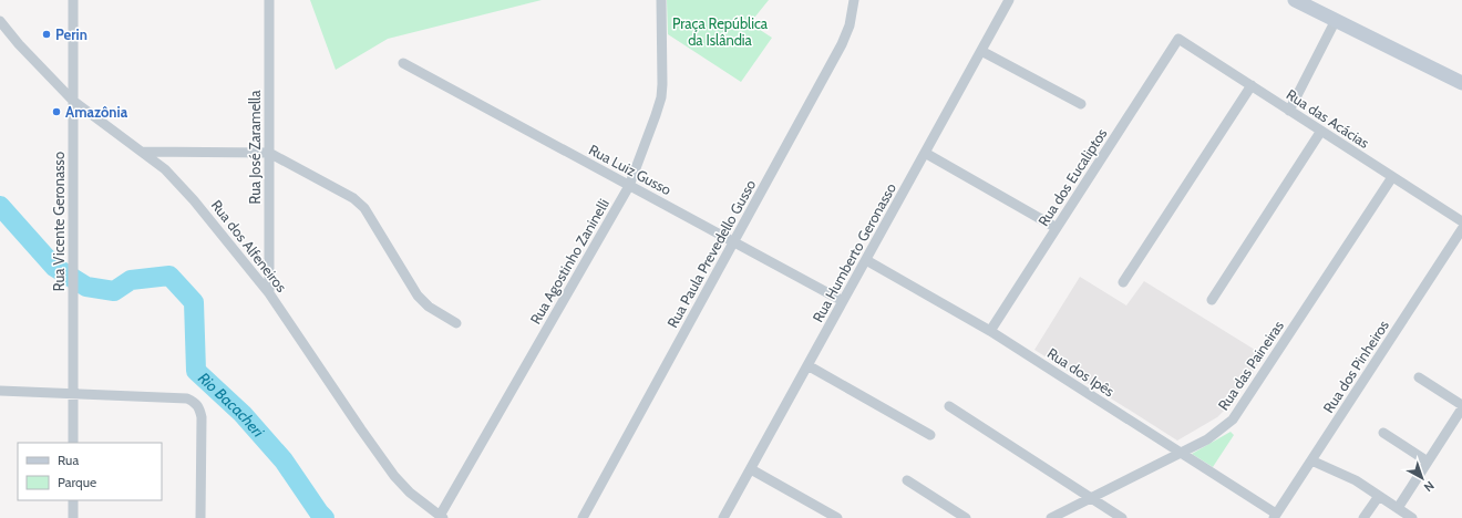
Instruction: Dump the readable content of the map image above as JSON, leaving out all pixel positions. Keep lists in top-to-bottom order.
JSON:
{
  "streets": {
    "street": [
      "Rua das Acácias",
      "Rua José Zaramella",
      "Rua Luiz Gusso",
      "Rua dos Eucaliptos",
      "Rua Vicente Geronasso",
      "Rua dos Alfeneiros",
      "Rua Humberto Geronasso",
      "Rua Paula Prevedello Gusso",
      "Rua Agostinho Zaninelli",
      "Rua das Paineiras",
      "Rua dos Pinheiros",
      "Rua dos Ipês"
    ]
  },
  "crossings": [
    ["Rua das Acácias", "Rua dos Eucaliptos"],
    ["Rua das Acácias", "Rua das Paineiras"],
    ["Rua José Zaramella", "Rua dos Alfeneiros"],
    ["Rua Luiz Gusso", "Rua Humberto Geronasso"],
    ["Rua Luiz Gusso", "Rua Paula Prevedello Gusso"],
    ["Rua Luiz Gusso", "Rua Agostinho Zaninelli"],
    ["Rua dos Eucaliptos", "Rua dos Ipês"],
    ["Rua Vicente Geronasso", "Rua dos Alfeneiros"],
    ["Rua dos Alfeneiros", "Rua Agostinho Zaninelli"],
    ["Rua Humberto Geronasso", "Rua dos Ipês"],
    ["Rua das Paineiras", "Rua dos Ipês"],
    ["Rua dos Pinheiros", "Rua dos Ipês"]
  ],
  "water": ["Rio Bacacheri"],
  "parks": ["Praça República da Islândia"],
  "places": ["Perin", "Amazônia"],
  "legend": ["Rua", "Parque"],
  "north": "bottom right"
}
